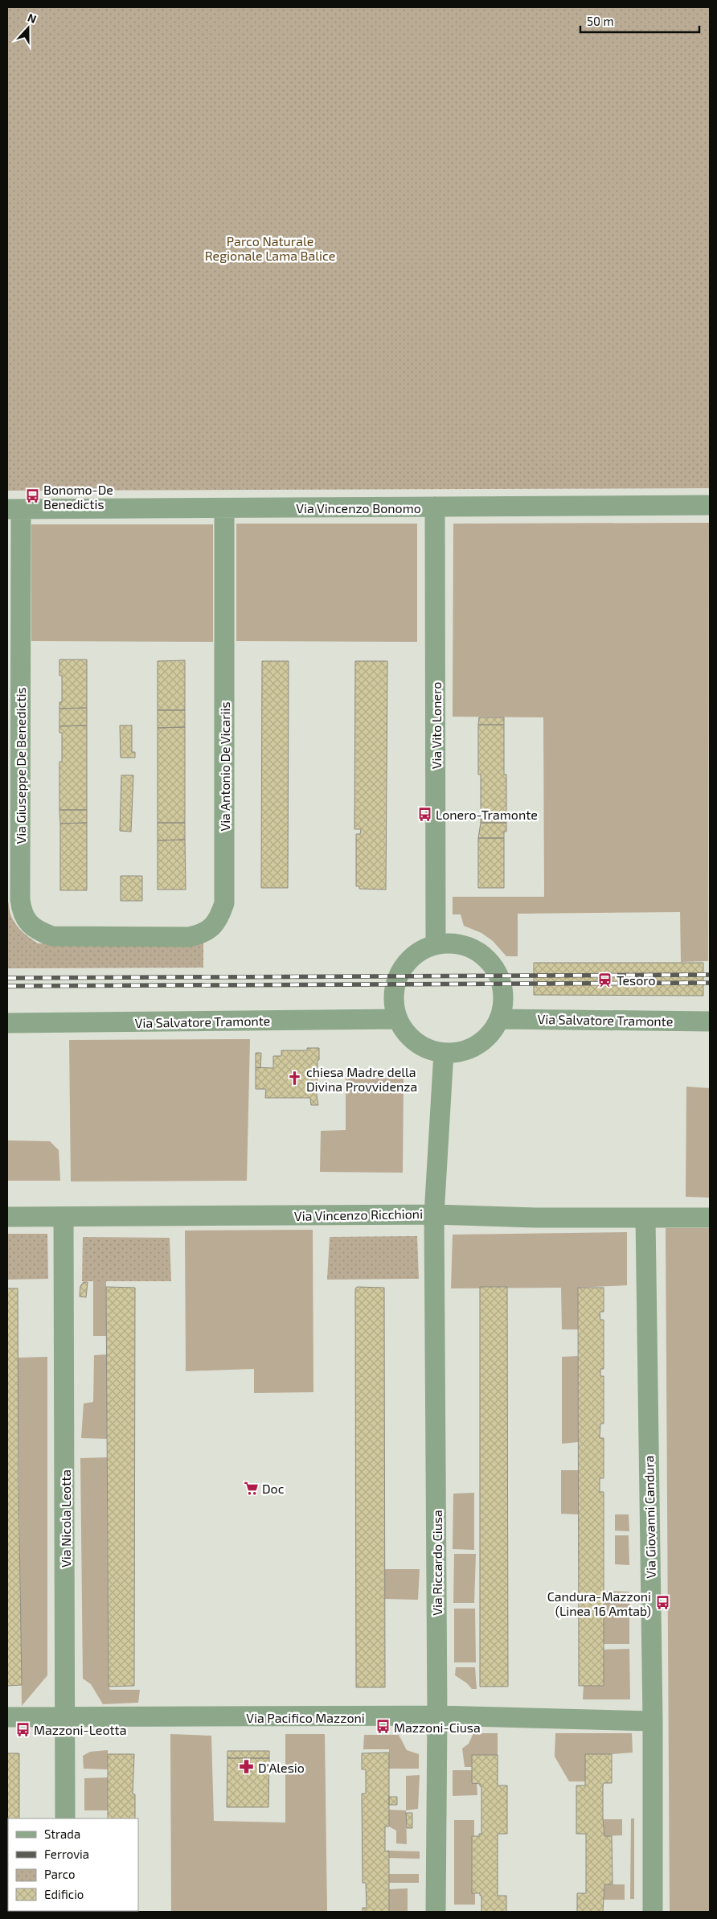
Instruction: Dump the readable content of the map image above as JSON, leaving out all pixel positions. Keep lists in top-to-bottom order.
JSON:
{
  "streets": {
    "street": [
      "Via Vincenzo Bonomo",
      "Via Vito Lonero",
      "Via Giuseppe De Benedictis",
      "Via Antonio De Vicariis",
      "Via Salvatore Tramonte",
      "Via Vincenzo Ricchioni",
      "Via Giovanni Candura",
      "Via Nicola Leotta",
      "Via Riccardo Ciusa",
      "Via Pacifico Mazzoni"
    ]
  },
  "crossings": [
    ["Via Vincenzo Bonomo", "Via Vito Lonero"],
    ["Via Vincenzo Bonomo", "Via Giuseppe De Benedictis"],
    ["Via Vincenzo Bonomo", "Via Antonio De Vicariis"],
    ["Via Vito Lonero", "Via Salvatore Tramonte"],
    ["Via Vito Lonero", "Via Riccardo Ciusa"],
    ["Via Giuseppe De Benedictis", "Via Antonio De Vicariis"],
    ["Via Salvatore Tramonte", "Via Riccardo Ciusa"],
    ["Via Vincenzo Ricchioni", "Via Giovanni Candura"],
    ["Via Vincenzo Ricchioni", "Via Nicola Leotta"],
    ["Via Vincenzo Ricchioni", "Via Riccardo Ciusa"],
    ["Via Giovanni Candura", "Via Pacifico Mazzoni"],
    ["Via Nicola Leotta", "Via Pacifico Mazzoni"],
    ["Via Riccardo Ciusa", "Via Pacifico Mazzoni"]
  ],
  "parks": ["Parco Naturale Regionale Lama Balice"],
  "places": {
    "bus stop": [
      "Bonomo-De Benedictis",
      "Lonero-Tramonte",
      "Candura-Mazzoni (Linea 16 Amtab)",
      "Mazzoni-Ciusa",
      "Mazzoni-Leotta"
    ],
    "station": ["Tesoro"],
    "church": ["chiesa Madre della Divina Provvidenza"],
    "supermarket": ["Doc"],
    "pharmacy": ["D'Alesio"]
  },
  "legend": [
    "Strada",
    "Ferrovia",
    "Parco",
    "Edificio"
  ],
  "scale_bar": "50 m",
  "north": "top"
}
